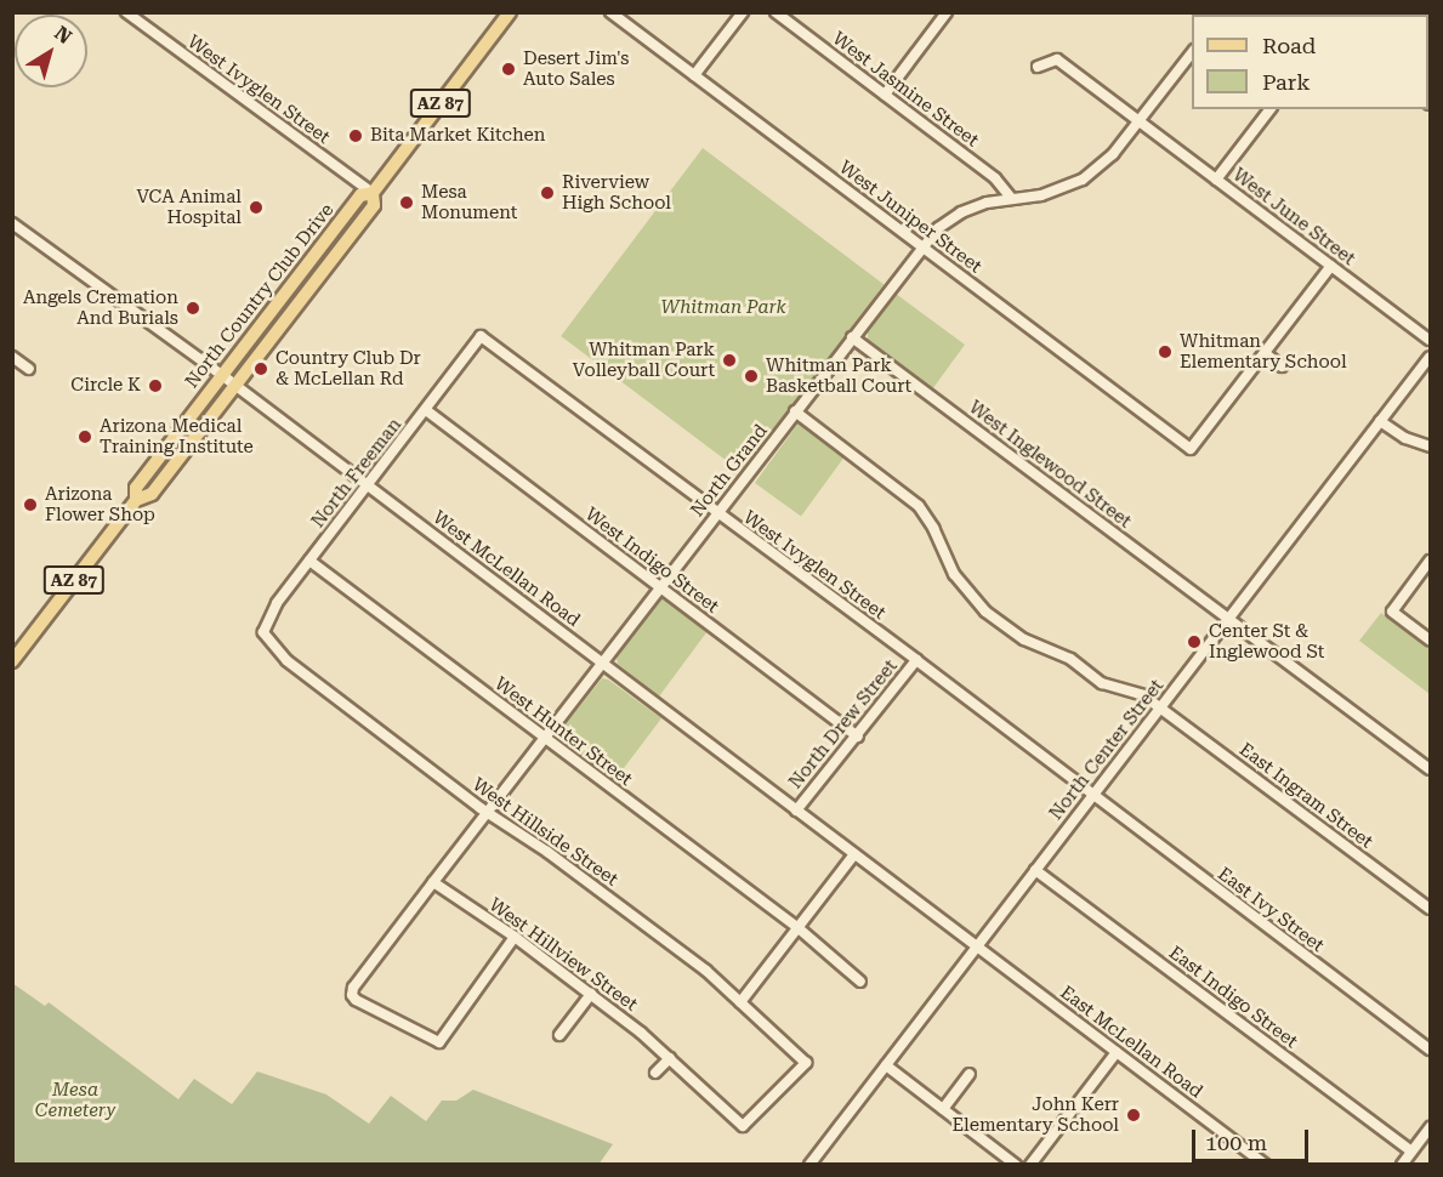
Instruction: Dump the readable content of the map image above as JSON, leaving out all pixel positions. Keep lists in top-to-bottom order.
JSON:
{
  "streets": {
    "main road": ["AZ 87", "North Country Club Drive"],
    "street": [
      "West Ivyglen Street",
      "West Jasmine Street",
      "West Juniper Street",
      "West June Street",
      "West Inglewood Street",
      "North Grand",
      "North Freeman",
      "West Indigo Street",
      "West McLellan Road",
      "North Drew Street",
      "West Hunter Street",
      "North Center Street",
      "East Ingram Street",
      "West Hillside Street",
      "East Ivy Street",
      "West Hillview Street",
      "East Indigo Street",
      "East McLellan Road"
    ]
  },
  "crossings": [
    ["West Ivyglen Street", "North Country Club Drive"],
    ["West Ivyglen Street", "North Grand"],
    ["West Ivyglen Street", "North Freeman"],
    ["West Ivyglen Street", "North Drew Street"],
    ["West Ivyglen Street", "North Center Street"],
    ["West Ivyglen Street", "East Ivy Street"],
    ["West Jasmine Street", "North Grand"],
    ["West Juniper Street", "North Grand"],
    ["West June Street", "North Grand"],
    ["North Country Club Drive", "West McLellan Road"],
    ["West Inglewood Street", "North Grand"],
    ["West Inglewood Street", "North Center Street"],
    ["North Grand", "West Indigo Street"],
    ["North Grand", "West McLellan Road"],
    ["North Grand", "West Hunter Street"],
    ["North Grand", "East Ingram Street"],
    ["North Grand", "West Hillside Street"],
    ["North Grand", "West Hillview Street"],
    ["North Freeman", "West Indigo Street"],
    ["North Freeman", "West McLellan Road"],
    ["North Freeman", "West Hunter Street"],
    ["North Freeman", "West Hillside Street"],
    ["West Indigo Street", "North Drew Street"],
    ["West McLellan Road", "North Drew Street"],
    ["West McLellan Road", "North Center Street"],
    ["West McLellan Road", "East McLellan Road"],
    ["North Center Street", "East Ingram Street"],
    ["North Center Street", "East Ivy Street"],
    ["North Center Street", "East Indigo Street"],
    ["North Center Street", "East McLellan Road"],
    ["West Hillside Street", "West Hillview Street"]
  ],
  "parks": ["Whitman Park", "Mesa Cemetery"],
  "places": [
    "Desert Jim's Auto Sales",
    "Bita Market Kitchen",
    "Riverview High School",
    "Mesa Monument",
    "VCA Animal Hospital",
    "Angels Cremation And Burials",
    "Whitman Elementary School",
    "Whitman Park Volleyball Court",
    "Country Club Dr & McLellan Rd",
    "Whitman Park Basketball Court",
    "Circle K",
    "Arizona Medical Training Institute",
    "Arizona Flower Shop",
    "Center St & Inglewood St",
    "John Kerr Elementary School"
  ],
  "legend": ["Road", "Park"],
  "scale_bar": "100 m",
  "north": "top right"
}
